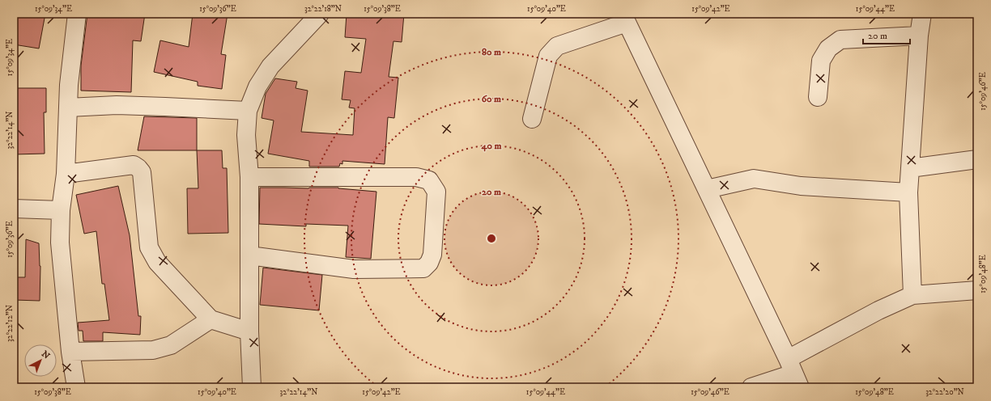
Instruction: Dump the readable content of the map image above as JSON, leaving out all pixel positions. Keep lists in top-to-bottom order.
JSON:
{
  "scale_bar": "20 m",
  "north": "top right",
  "coordinates": [
    "15°09'34\"E",
    "15°09'36\"E",
    "32°22'18\"N",
    "15°09'38\"E",
    "15°09'40\"E",
    "15°09'42\"E",
    "15°09'44\"E",
    "15°09'46\"E",
    "32°22'14\"N",
    "15°09'48\"E",
    "32°22'12\"N",
    "32°22'20\"N"
  ],
  "rings": [
    "80 m",
    "60 m",
    "40 m",
    "20 m"
  ]
}
